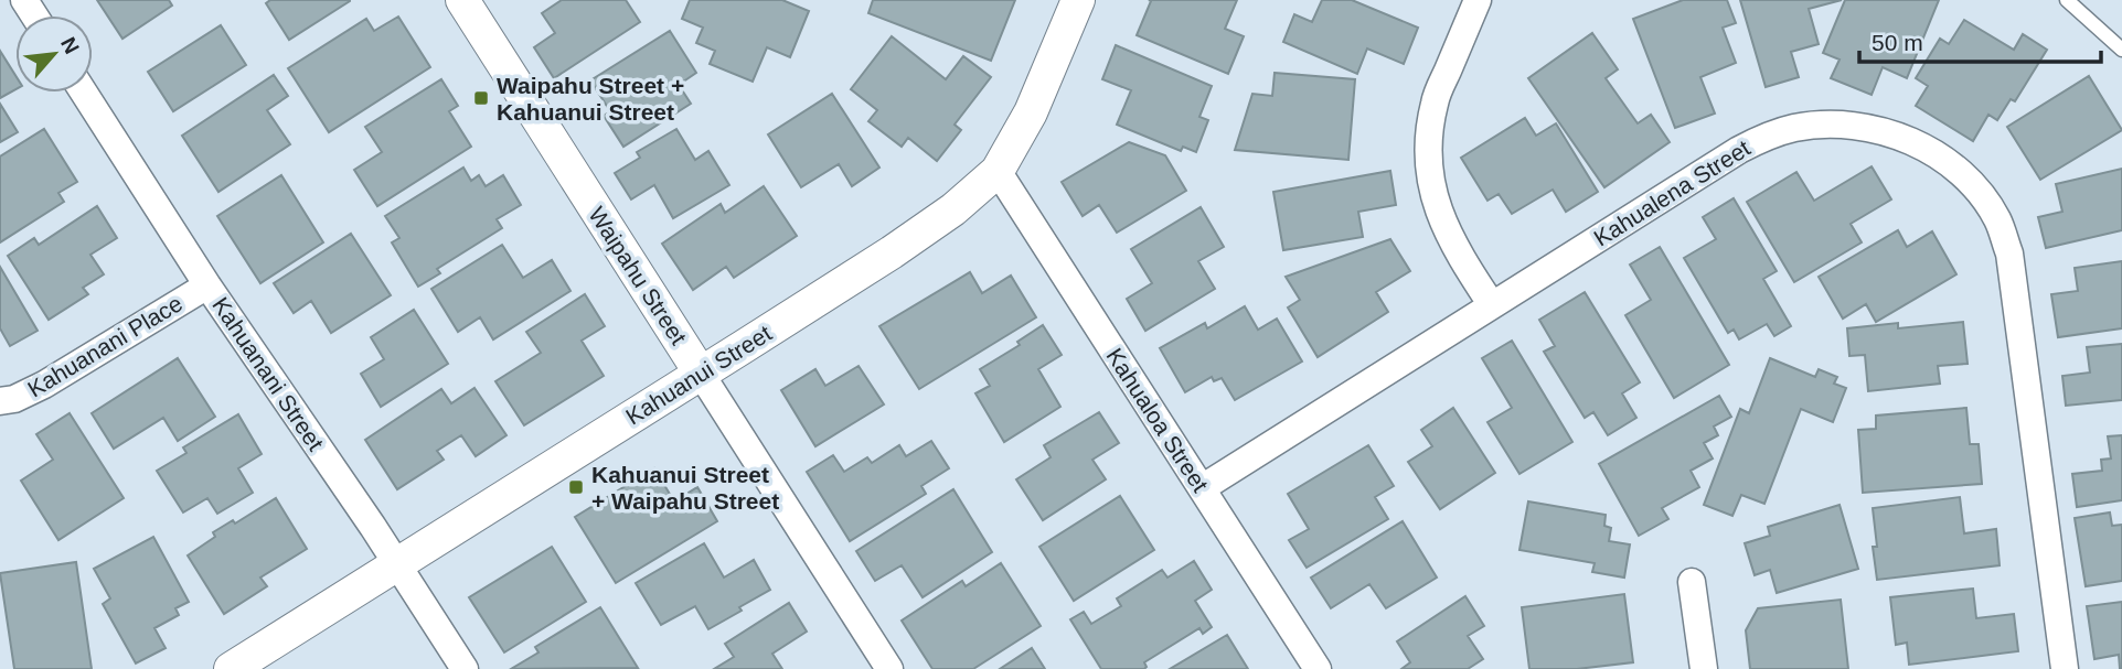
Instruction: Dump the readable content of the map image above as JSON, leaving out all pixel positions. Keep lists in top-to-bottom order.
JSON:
{
  "streets": {
    "street": [
      "Kahualena Street",
      "Waipahu Street",
      "Kahuanani Place",
      "Kahuanani Street",
      "Kahuanui Street",
      "Kahualoa Street"
    ]
  },
  "crossings": [
    ["Kahualena Street", "Kahualoa Street"],
    ["Waipahu Street", "Kahuanui Street"],
    ["Kahuanani Place", "Kahuanani Street"],
    ["Kahuanani Street", "Kahuanui Street"],
    ["Kahuanui Street", "Kahualoa Street"]
  ],
  "places": {
    "transit": ["Waipahu Street + Kahuanui Street", "Kahuanui Street + Waipahu Street"]
  },
  "scale_bar": "50 m",
  "north": "top right"
}
